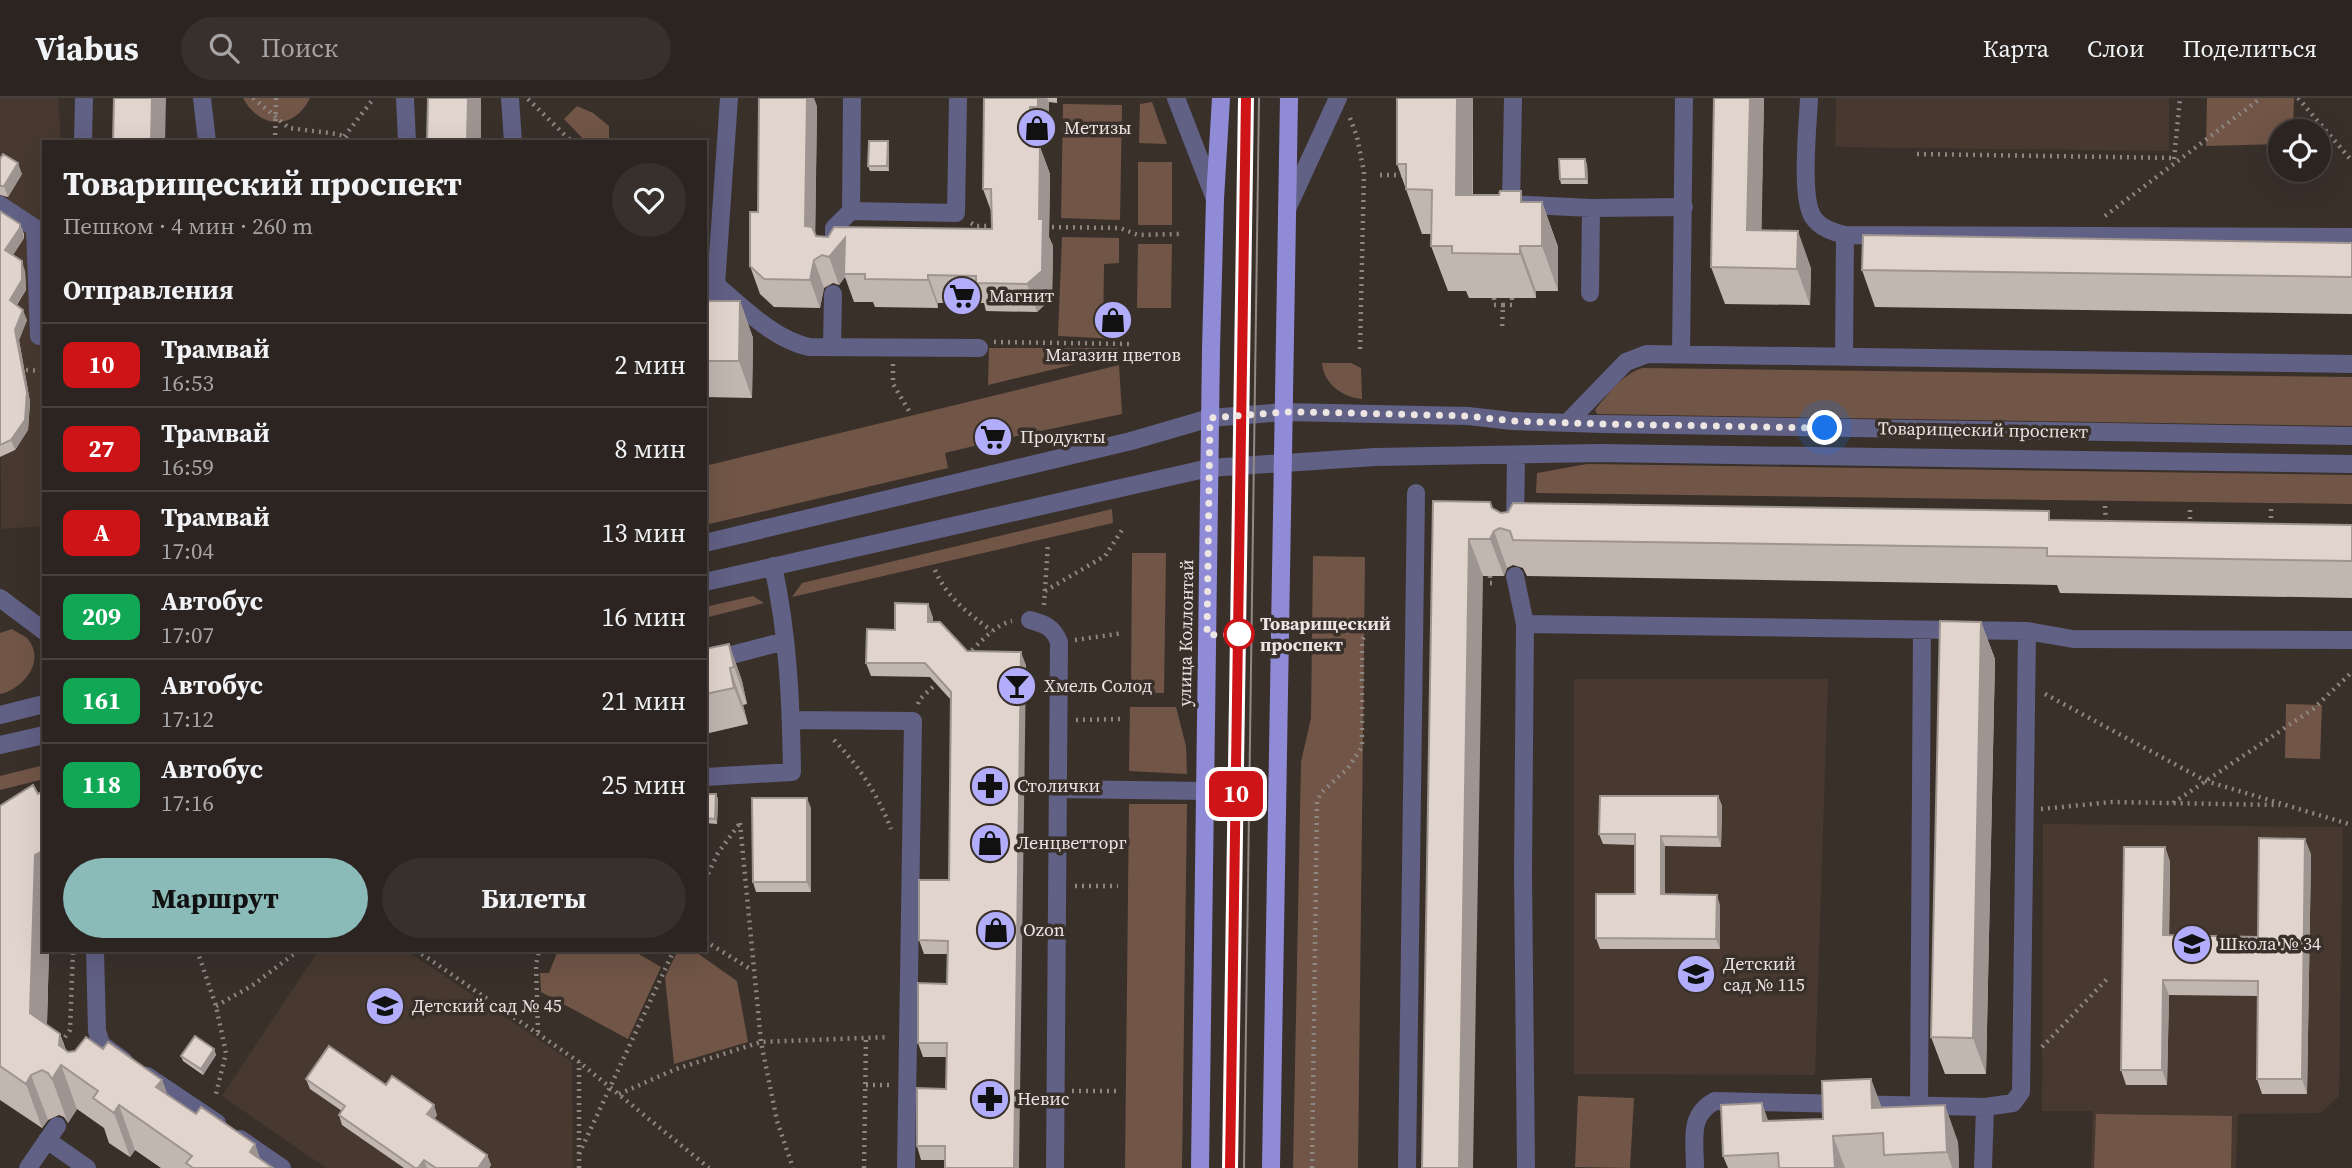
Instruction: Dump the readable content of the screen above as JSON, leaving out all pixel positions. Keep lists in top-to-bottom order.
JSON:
{
  "streets": {
    "main road": ["улица Коллонтай"],
    "street": ["Товарищеский проспект"]
  },
  "crossings": [
    ["Товарищеский проспект", "улица Коллонтай"]
  ],
  "places": {
    "shop": [
      "Метизы",
      "Магазин цветов",
      "Ленцветторг",
      "Ozon"
    ],
    "supermarket": ["Магнит", "Продукты"],
    "other": ["Товарищеский проспект"],
    "bar": ["Хмель Солод"],
    "pharmacy": ["Столички", "Невис"],
    "school or university": ["Школа № 34", "Детский сад № 115", "Детский сад № 45"]
  },
  "lines": ["tram line 10"],
  "page": {
    "header": "Viabus",
    "search": "Поиск",
    "nav": ["Карта", "Слои", "Поделиться"],
    "on_map": "10",
    "heading": [
      ["Товарищеский проспект", "Пешком · 4 мин · 260 m"],
      "Отправления"
    ],
    "list": [
      {
        "mark": "10",
        "name": "Трамвай",
        "note": "16:53",
        "value": "2 мин"
      },
      {
        "mark": "27",
        "name": "Трамвай",
        "note": "16:59",
        "value": "8 мин"
      },
      {
        "mark": "А",
        "name": "Трамвай",
        "note": "17:04",
        "value": "13 мин"
      },
      {
        "mark": "209",
        "name": "Автобус",
        "note": "17:07",
        "value": "16 мин"
      },
      {
        "mark": "161",
        "name": "Автобус",
        "note": "17:12",
        "value": "21 мин"
      },
      {
        "mark": "118",
        "name": "Автобус",
        "note": "17:16",
        "value": "25 мин"
      }
    ],
    "buttons": ["Маршрут", "Билеты"]
  }
}
